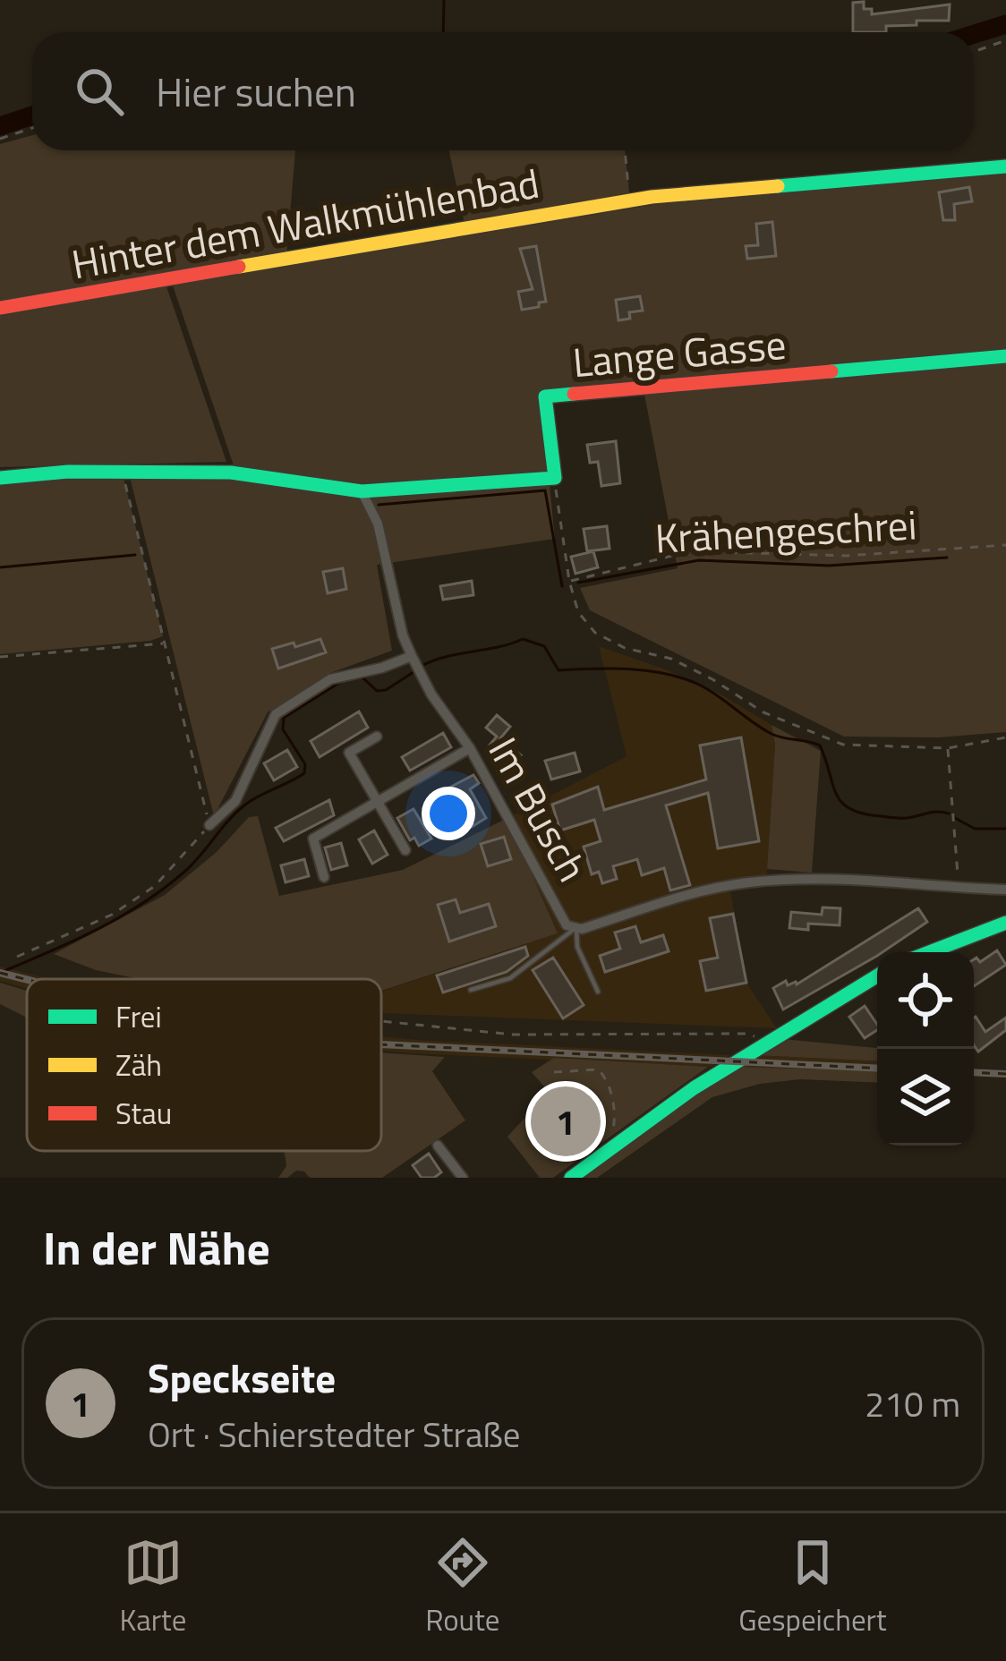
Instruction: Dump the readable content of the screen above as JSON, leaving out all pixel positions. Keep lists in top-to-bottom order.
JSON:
{
  "streets": {
    "street": ["Hinter dem Walkmühlenbad", "Lange Gasse", "Im Busch"],
    "path": ["Krähengeschrei"]
  },
  "legend": ["Frei", "Zäh", "Stau"],
  "page": {
    "search": "Hier suchen",
    "pins": "1",
    "heading": "In der Nähe",
    "list": [
      {
        "mark": "1",
        "name": "Speckseite",
        "note": "Ort · Schierstedter Straße",
        "value": "210 m"
      }
    ],
    "nav": ["Karte", "Route", "Gespeichert"]
  }
}
